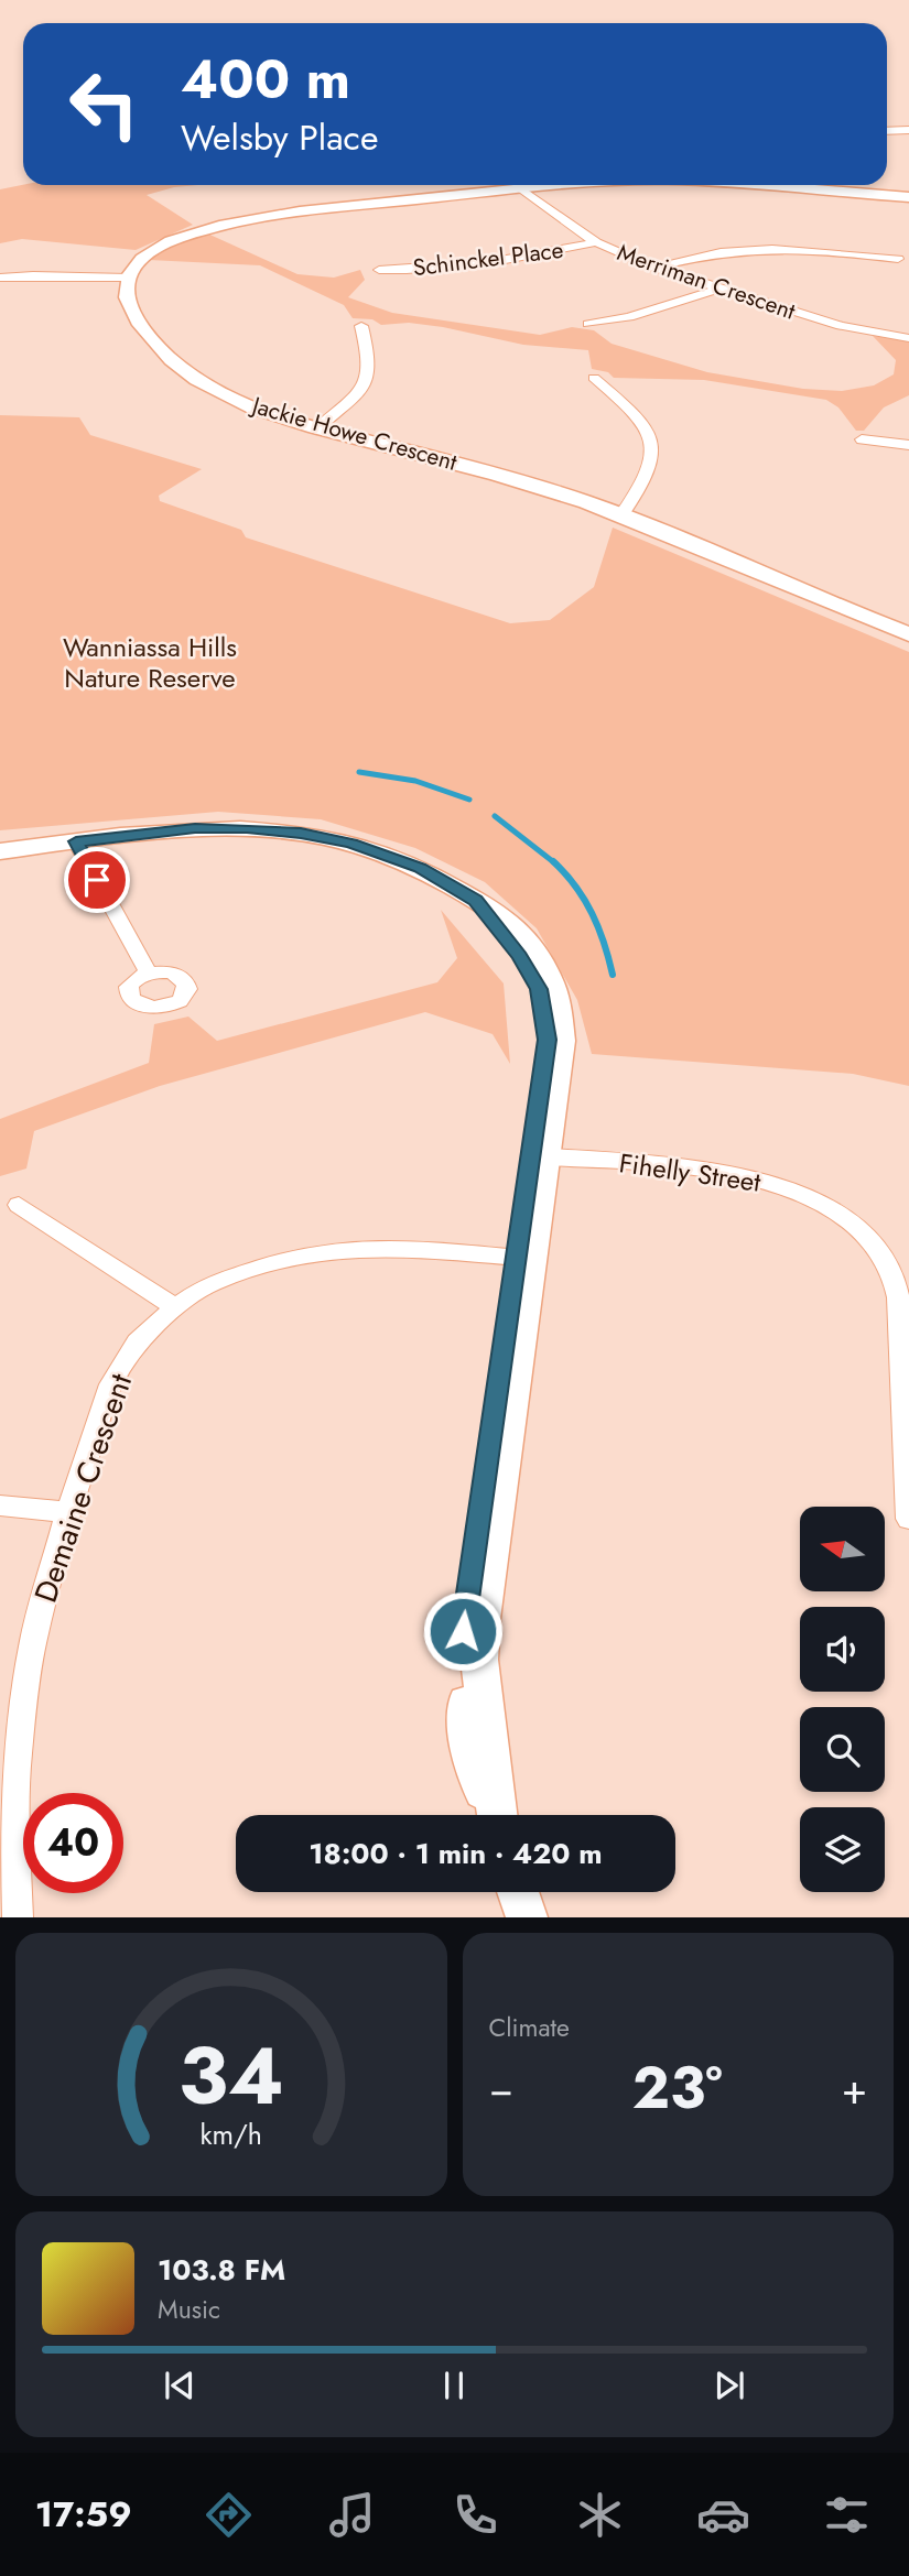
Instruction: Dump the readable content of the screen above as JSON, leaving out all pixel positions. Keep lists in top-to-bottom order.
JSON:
{
  "streets": {
    "street": [
      "Schinckel Place",
      "Merriman Crescent",
      "Jackie Howe Crescent",
      "Fihelly Street",
      "Demaine Crescent"
    ]
  },
  "crossings": [
    ["Schinckel Place", "Merriman Crescent"]
  ],
  "parks": ["Wanniassa Hills Nature Reserve"],
  "north": "left",
  "page": {
    "turn": ["400 m", "Welsby Place"],
    "limit": "40",
    "trip": "18:00 · 1 min · 420 m",
    "tile": "Climate",
    "heat": ["−", "23°", "+"],
    "song": ["103.8 FM", "Music"],
    "tabs": "17:59",
    "gauge": ["34", "km/h"]
  }
}
